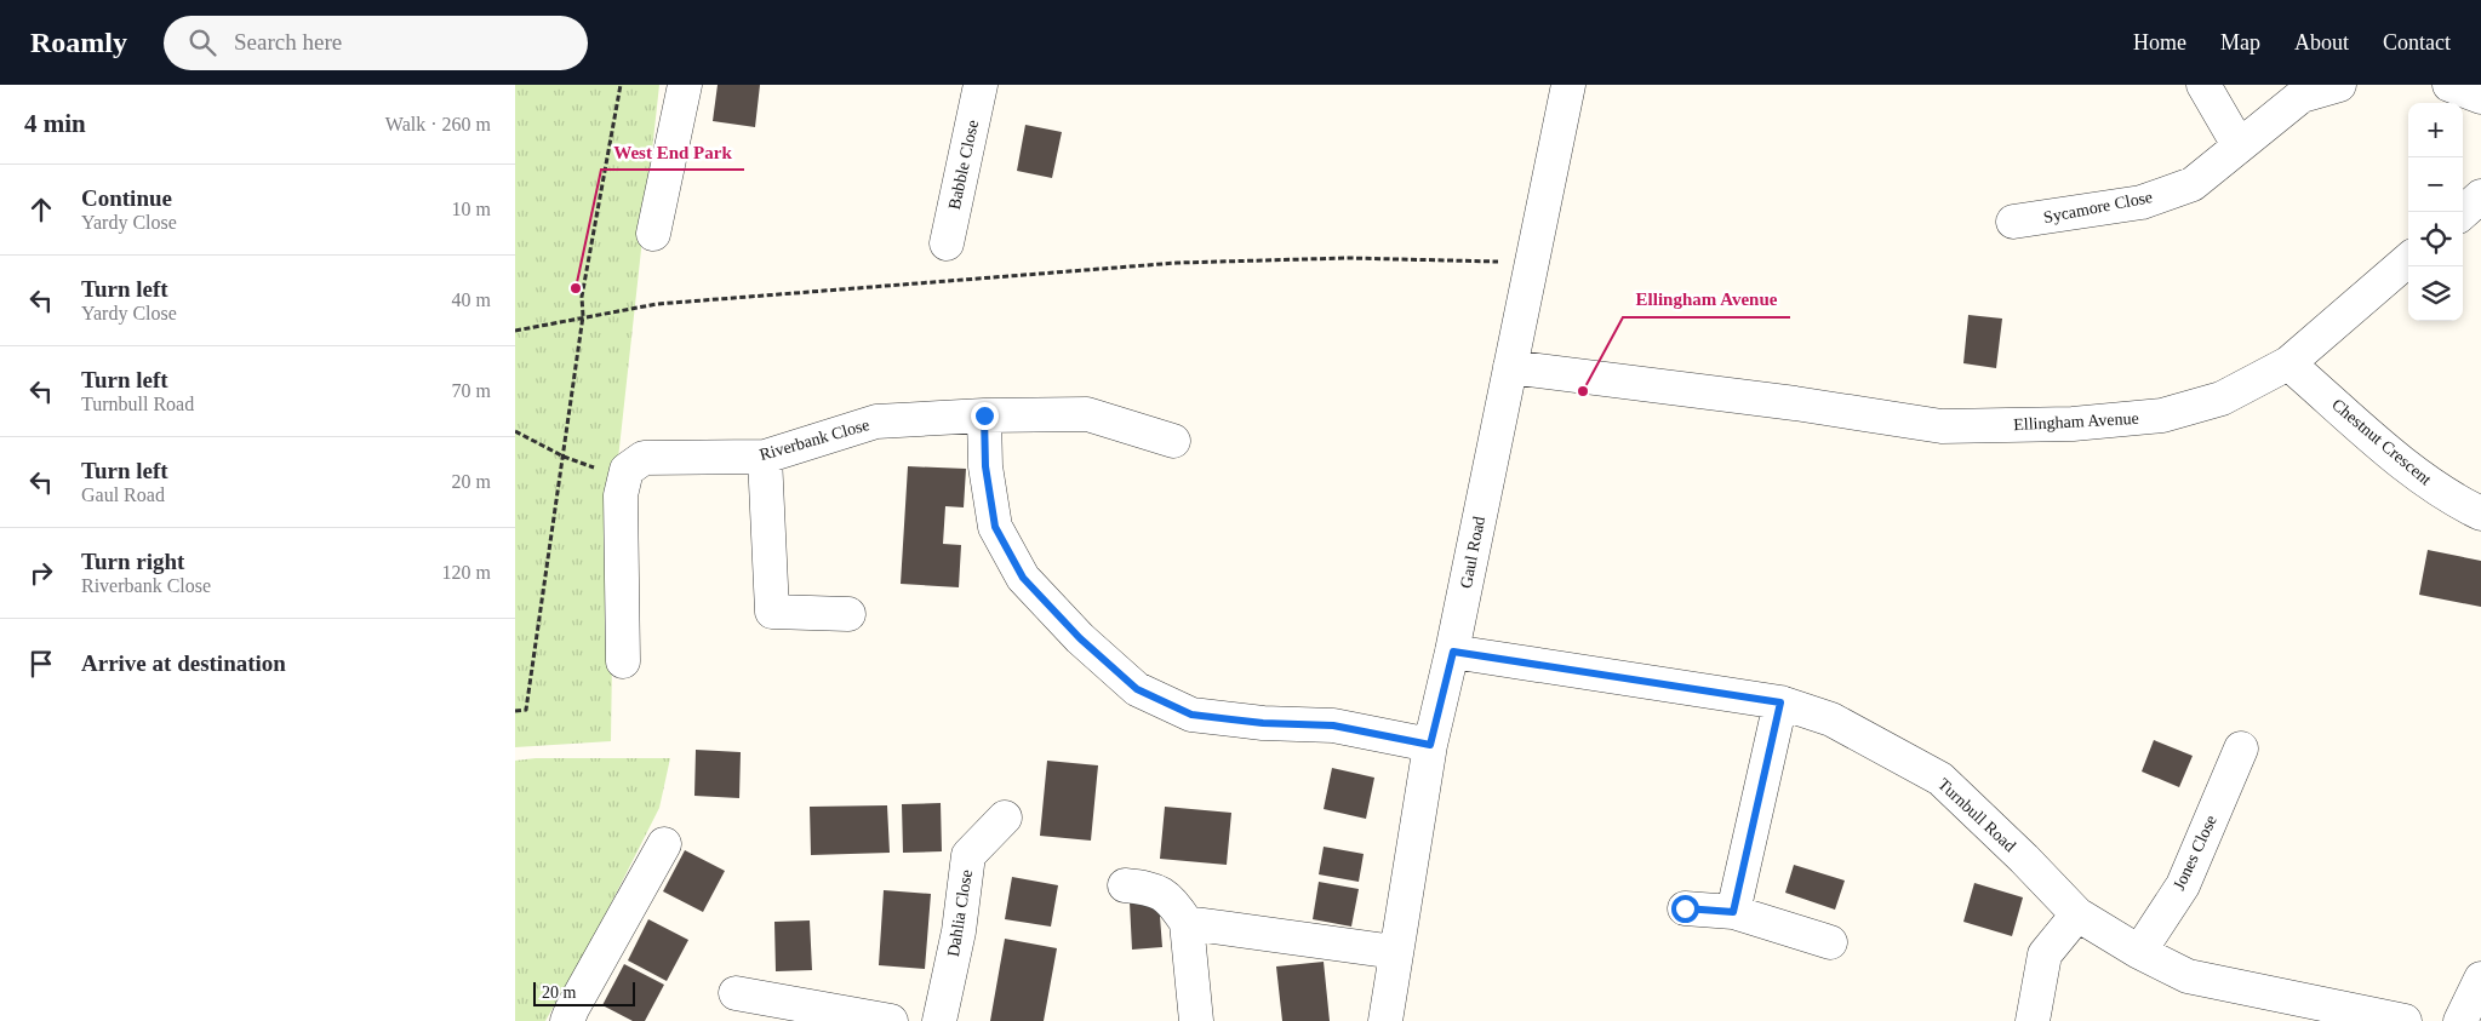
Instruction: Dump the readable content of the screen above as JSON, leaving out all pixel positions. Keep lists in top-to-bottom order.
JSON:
{
  "streets": {
    "street": [
      "Babble Close",
      "Sycamore Close",
      "Ellingham Avenue",
      "Riverbank Close",
      "Chestnut Crescent",
      "Gaul Road",
      "Turnbull Road",
      "Jones Close",
      "Dahlia Close"
    ]
  },
  "crossings": [
    ["Ellingham Avenue", "Chestnut Crescent"],
    ["Ellingham Avenue", "Gaul Road"],
    ["Gaul Road", "Turnbull Road"],
    ["Turnbull Road", "Jones Close"]
  ],
  "places": ["West End Park", "Ellingham Avenue"],
  "scale_bar": "20 m",
  "page": {
    "header": "Roamly",
    "search": "Search here",
    "nav": [
      "Home",
      "Map",
      "About",
      "Contact"
    ],
    "heading": ["4 min", "Walk · 260 m"],
    "map_buttons": ["+", "−"],
    "list": [
      ["Continue", "Yardy Close", "10 m"],
      ["Turn left", "Yardy Close", "40 m"],
      ["Turn left", "Turnbull Road", "70 m"],
      ["Turn left", "Gaul Road", "20 m"],
      ["Turn right", "Riverbank Close", "120 m"],
      "Arrive at destination"
    ],
    "scale": "20 m"
  }
}
